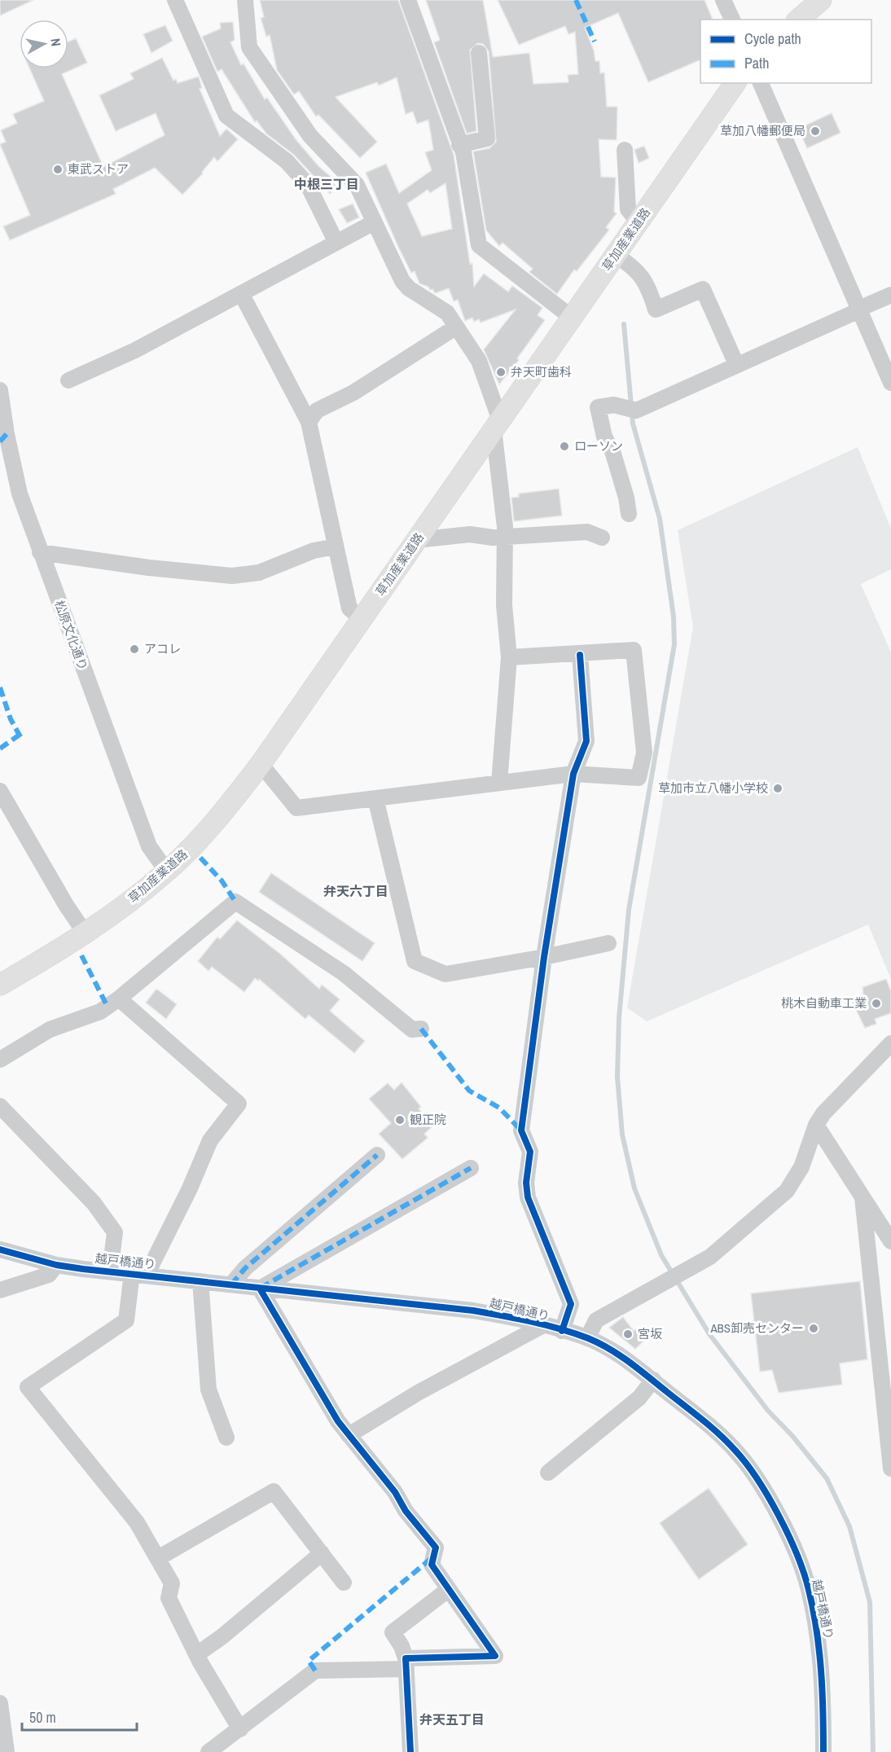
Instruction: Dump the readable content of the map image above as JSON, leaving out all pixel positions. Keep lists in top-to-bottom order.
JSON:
{
  "streets": {
    "main road": ["草加産業道路"],
    "street": ["松原文化通り", "越戸橋通り"]
  },
  "crossings": [
    ["草加産業道路", "松原文化通り"]
  ],
  "districts": ["中根三丁目", "弁天六丁目", "弁天五丁目"],
  "places": [
    "草加八幡郵便局",
    "東武ストア",
    "弁天町歯科",
    "ローソン",
    "アコレ",
    "草加市立八幡小学校",
    "桃木自動車工業",
    "観正院",
    "ABS卸売センター",
    "宮坂"
  ],
  "legend": ["Cycle path", "Path"],
  "scale_bar": "50 m",
  "north": "right"
}
